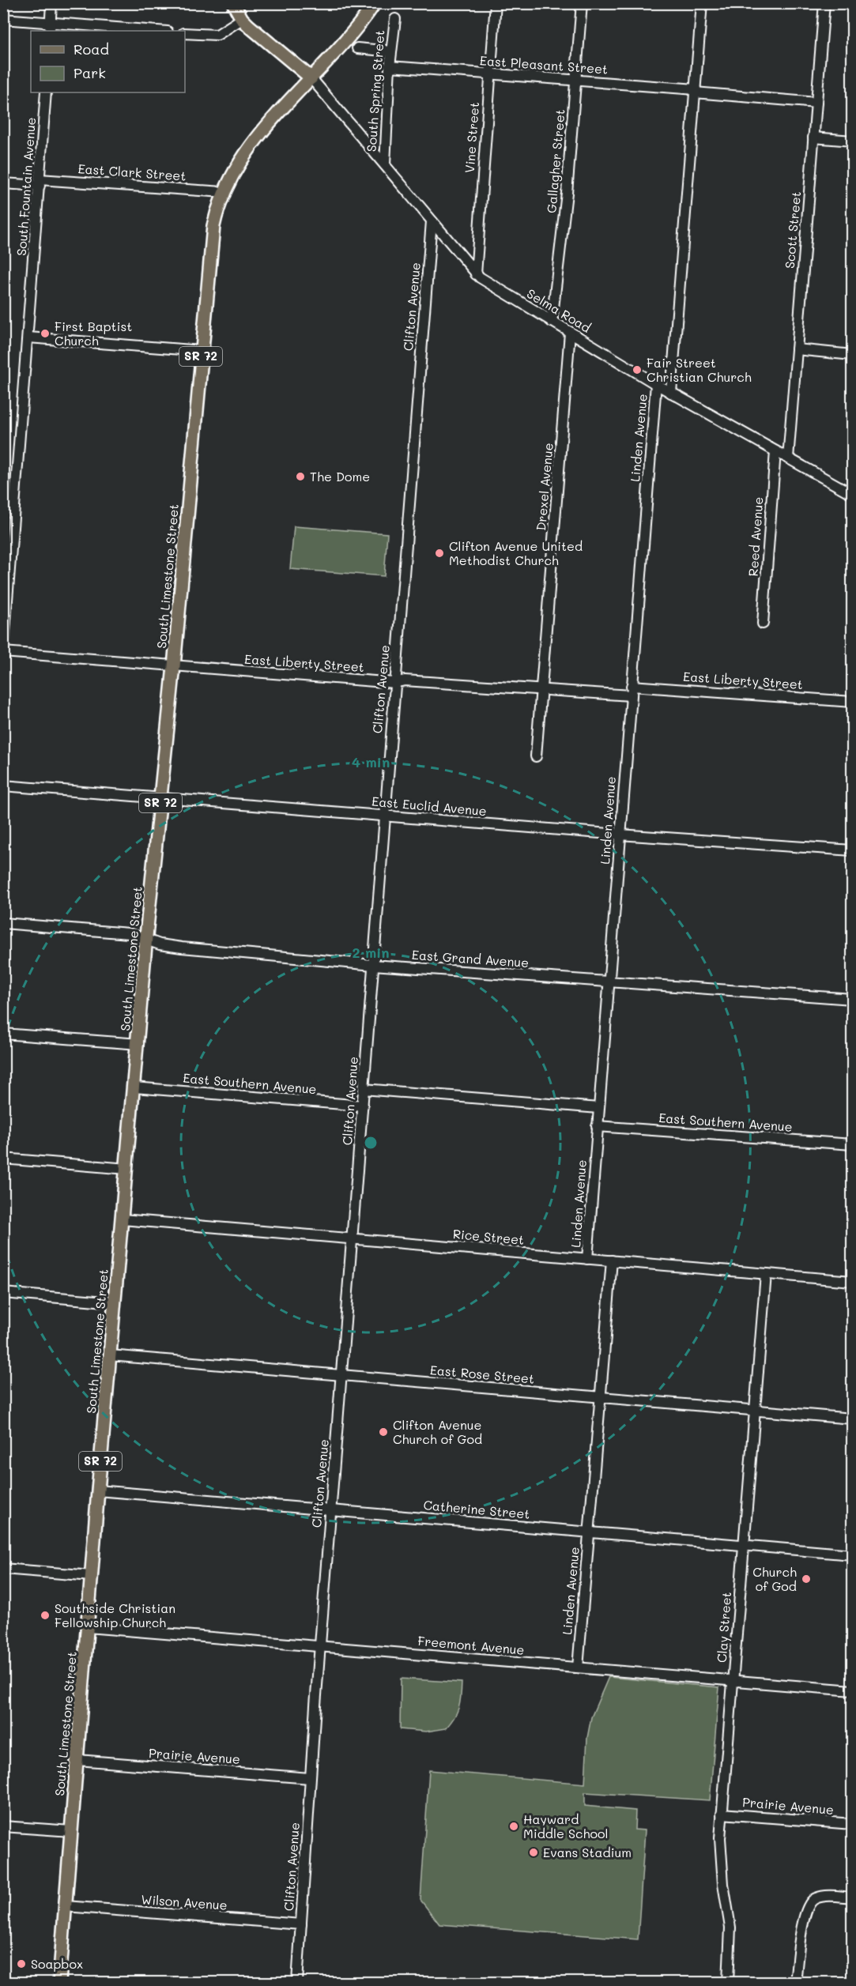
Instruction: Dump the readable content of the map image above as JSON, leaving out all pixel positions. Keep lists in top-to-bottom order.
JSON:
{
  "streets": {
    "main road": ["SR 72", "South Limestone Street"],
    "street": [
      "East Pleasant Street",
      "South Spring Street",
      "Vine Street",
      "Gallagher Street",
      "East Clark Street",
      "South Fountain Avenue",
      "Scott Street",
      "Clifton Avenue",
      "Selma Road",
      "Linden Avenue",
      "Drexel Avenue",
      "Reed Avenue",
      "East Liberty Street",
      "East Euclid Avenue",
      "East Grand Avenue",
      "East Southern Avenue",
      "Rice Street",
      "East Rose Street",
      "Catherine Street",
      "Clay Street",
      "Freemont Avenue",
      "Prairie Avenue",
      "Wilson Avenue"
    ]
  },
  "crossings": [
    ["East Pleasant Street", "South Spring Street"],
    ["East Pleasant Street", "Vine Street"],
    ["East Pleasant Street", "Gallagher Street"],
    ["East Pleasant Street", "Scott Street"],
    ["South Spring Street", "Selma Road"],
    ["Vine Street", "Selma Road"],
    ["Gallagher Street", "Selma Road"],
    ["East Clark Street", "South Fountain Avenue"],
    ["East Clark Street", "South Limestone Street"],
    ["South Fountain Avenue", "East Liberty Street"],
    ["Scott Street", "Selma Road"],
    ["Clifton Avenue", "Selma Road"],
    ["Clifton Avenue", "East Liberty Street"],
    ["Clifton Avenue", "East Euclid Avenue"],
    ["Clifton Avenue", "East Grand Avenue"],
    ["Clifton Avenue", "East Southern Avenue"],
    ["Clifton Avenue", "Rice Street"],
    ["Clifton Avenue", "East Rose Street"],
    ["Clifton Avenue", "Catherine Street"],
    ["Clifton Avenue", "Freemont Avenue"],
    ["Clifton Avenue", "Prairie Avenue"],
    ["Clifton Avenue", "Wilson Avenue"],
    ["Selma Road", "SR 72"],
    ["Selma Road", "Linden Avenue"],
    ["Selma Road", "Drexel Avenue"],
    ["Selma Road", "Reed Avenue"],
    ["Selma Road", "South Limestone Street"],
    ["SR 72", "South Limestone Street"],
    ["Linden Avenue", "East Liberty Street"],
    ["Linden Avenue", "East Euclid Avenue"],
    ["Linden Avenue", "East Grand Avenue"],
    ["Linden Avenue", "East Southern Avenue"],
    ["Linden Avenue", "Rice Street"],
    ["Linden Avenue", "East Rose Street"],
    ["Linden Avenue", "Catherine Street"],
    ["Linden Avenue", "Freemont Avenue"],
    ["Drexel Avenue", "East Liberty Street"],
    ["South Limestone Street", "East Liberty Street"],
    ["South Limestone Street", "East Euclid Avenue"],
    ["South Limestone Street", "East Grand Avenue"],
    ["South Limestone Street", "East Southern Avenue"],
    ["South Limestone Street", "Rice Street"],
    ["South Limestone Street", "East Rose Street"],
    ["South Limestone Street", "Catherine Street"],
    ["South Limestone Street", "Freemont Avenue"],
    ["South Limestone Street", "Prairie Avenue"],
    ["South Limestone Street", "Wilson Avenue"],
    ["Rice Street", "Clay Street"],
    ["East Rose Street", "Clay Street"],
    ["Catherine Street", "Clay Street"],
    ["Clay Street", "Freemont Avenue"],
    ["Clay Street", "Prairie Avenue"]
  ],
  "places": [
    "First Baptist Church",
    "Fair Street Christian Church",
    "The Dome",
    "Clifton Avenue United Methodist Church",
    "Clifton Avenue Church of God",
    "Church of God",
    "Southside Christian Fellowship Church",
    "Hayward Middle School",
    "Evans Stadium",
    "Soapbox"
  ],
  "legend": ["Road", "Park"],
  "rings": ["4 min", "2 min"]
}
